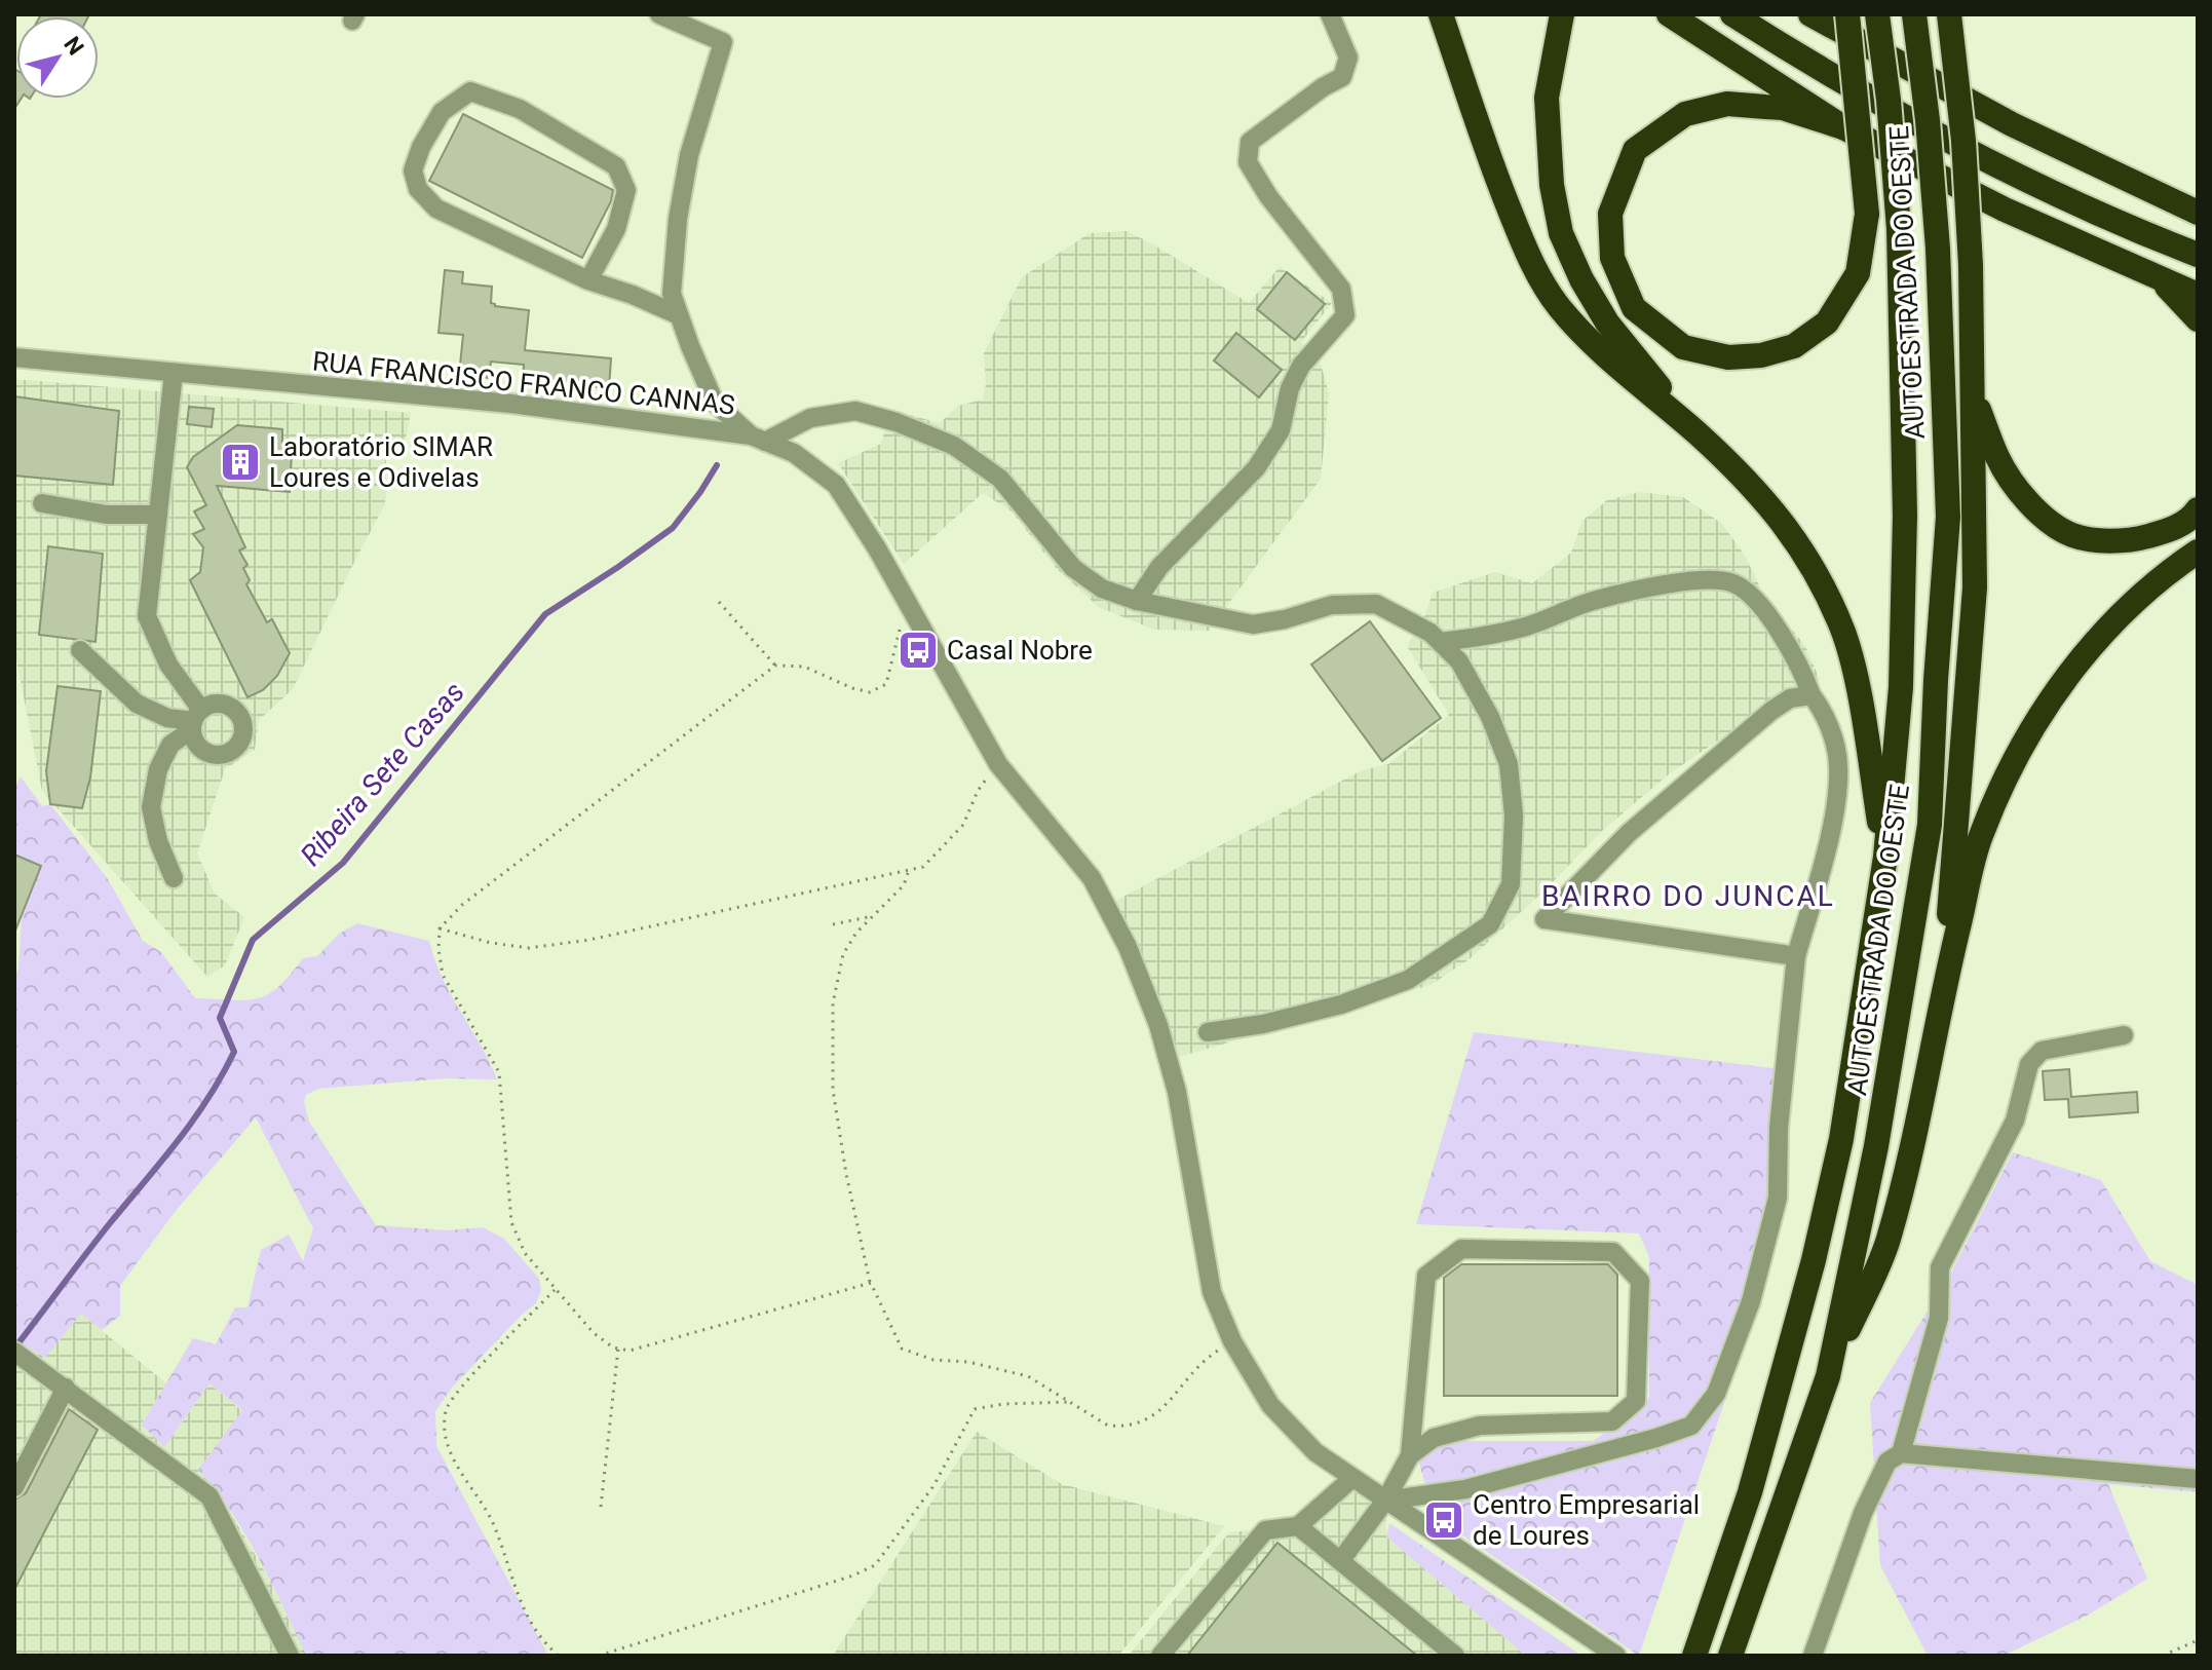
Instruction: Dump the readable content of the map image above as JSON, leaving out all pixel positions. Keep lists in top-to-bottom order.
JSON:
{
  "streets": {
    "highway": ["AUTOESTRADA DO OESTE"],
    "street": ["RUA FRANCISCO FRANCO CANNAS"]
  },
  "districts": ["BAIRRO DO JUNCAL"],
  "water": ["Ribeira Sete Casas"],
  "places": {
    "building": ["Laboratório SIMAR Loures e Odivelas"],
    "bus stop": ["Casal Nobre", "Centro Empresarial de Loures"]
  },
  "north": "top right"
}
